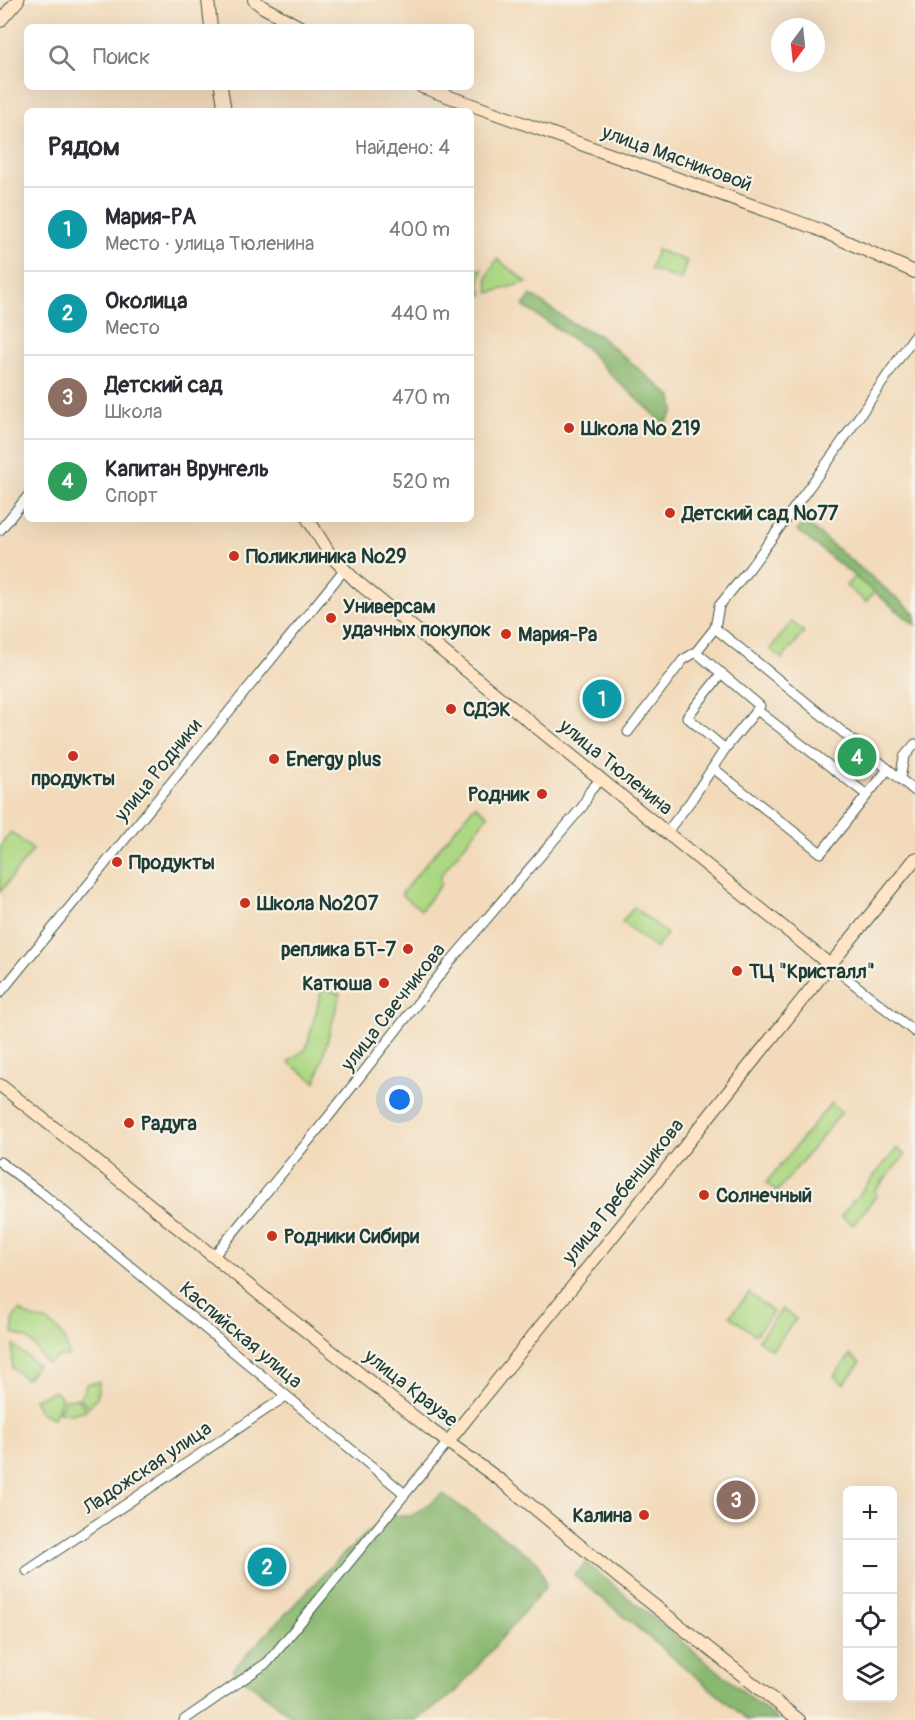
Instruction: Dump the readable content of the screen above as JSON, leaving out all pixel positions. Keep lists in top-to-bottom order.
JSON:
{
  "streets": {
    "street": [
      "улица Мясниковой",
      "улица Тюленина",
      "улица Родники",
      "улица Свечникова",
      "улица Гребенщикова",
      "Каспийская улица",
      "улица Краузе",
      "Ладожская улица"
    ]
  },
  "crossings": [
    ["улица Тюленина", "улица Родники"],
    ["улица Тюленина", "улица Свечникова"],
    ["улица Тюленина", "улица Гребенщикова"],
    ["улица Свечникова", "улица Краузе"],
    ["улица Гребенщикова", "улица Краузе"],
    ["Каспийская улица", "Ладожская улица"]
  ],
  "places": [
    "Школа № 219",
    "Детский сад №77",
    "Поликлиника №29",
    "Универсам удачных покупок",
    "Мария-Ра",
    "СДЭК",
    "продукты",
    "Energy plus",
    "Родник",
    "Продукты",
    "Школа №207",
    "реплика БТ-7",
    "ТЦ \"Кристалл\"",
    "Катюша",
    "Радуга",
    "Солнечный",
    "Родники Сибири",
    "Калина"
  ],
  "north": "bottom",
  "page": {
    "search": "Поиск",
    "heading": ["Рядом", "Найдено: 4"],
    "list": [
      {
        "mark": "1",
        "name": "Мария-РА",
        "note": "Место · улица Тюленина",
        "value": "400 m"
      },
      {
        "mark": "2",
        "name": "Околица",
        "note": "Место",
        "value": "440 m"
      },
      {
        "mark": "3",
        "name": "Детский сад",
        "note": "Школа",
        "value": "470 m"
      },
      {
        "mark": "4",
        "name": "Капитан Врунгель",
        "note": "Спорт",
        "value": "520 m"
      }
    ],
    "pins": [
      "1",
      "4",
      "3",
      "2"
    ],
    "map_buttons": ["+", "−"]
  }
}
